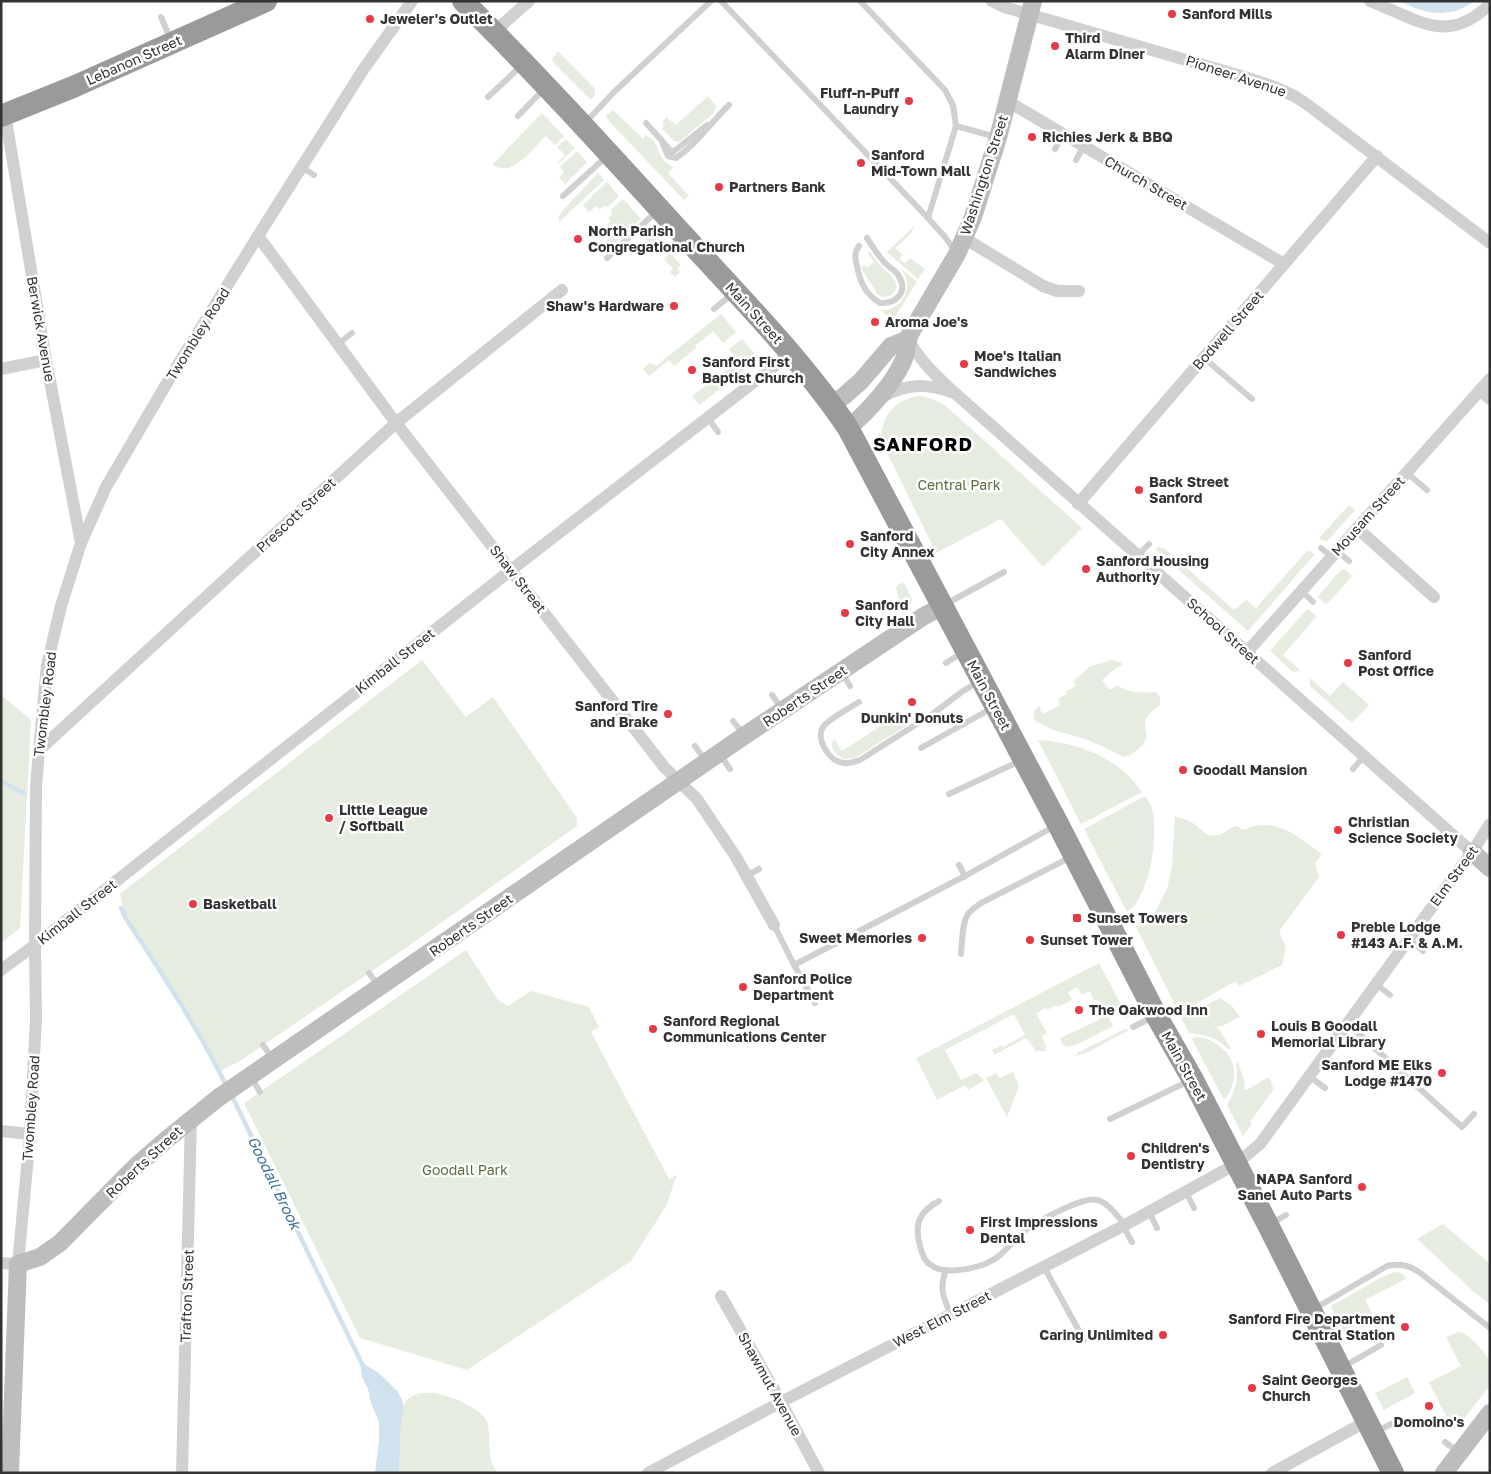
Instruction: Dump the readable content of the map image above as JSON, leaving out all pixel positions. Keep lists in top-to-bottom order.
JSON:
{
  "streets": {
    "highway": ["Lebanon Street", "Main Street"],
    "street": [
      "Pioneer Avenue",
      "Washington Street",
      "Church Street",
      "Berwick Avenue",
      "Bodwell Street",
      "Twombley Road",
      "Prescott Street",
      "Mousam Street",
      "Shaw Street",
      "School Street",
      "Kimball Street",
      "Roberts Street",
      "Elm Street",
      "Trafton Street",
      "West Elm Street",
      "Shawmut Avenue"
    ]
  },
  "crossings": [
    ["Lebanon Street", "Berwick Avenue"],
    ["Pioneer Avenue", "Washington Street"],
    ["Pioneer Avenue", "Bodwell Street"],
    ["Washington Street", "Church Street"],
    ["Washington Street", "Main Street"],
    ["Washington Street", "School Street"],
    ["Church Street", "Bodwell Street"],
    ["Main Street", "Kimball Street"],
    ["Main Street", "Roberts Street"],
    ["Main Street", "Elm Street"],
    ["Main Street", "West Elm Street"],
    ["Berwick Avenue", "Twombley Road"],
    ["Bodwell Street", "School Street"],
    ["Twombley Road", "Prescott Street"],
    ["Twombley Road", "Shaw Street"],
    ["Twombley Road", "Kimball Street"],
    ["Twombley Road", "Roberts Street"],
    ["Prescott Street", "Shaw Street"],
    ["Mousam Street", "School Street"],
    ["Shaw Street", "Kimball Street"],
    ["Shaw Street", "Roberts Street"],
    ["School Street", "Elm Street"],
    ["Roberts Street", "Trafton Street"],
    ["Elm Street", "West Elm Street"],
    ["West Elm Street", "Shawmut Avenue"]
  ],
  "districts": ["SANFORD"],
  "water": ["Goodall Brook"],
  "parks": ["Central Park", "Goodall Park"],
  "places": {
    "other": [
      "Sanford Mills",
      "Jeweler's Outlet",
      "Third Alarm Diner",
      "Fluff-n-Puff Laundry",
      "Richies Jerk & BBQ",
      "Sanford Mid-Town Mall",
      "Partners Bank",
      "North Parish Congregational Church",
      "Shaw's Hardware",
      "Aroma Joe's",
      "Moe's Italian Sandwiches",
      "Sanford First Baptist Church",
      "Back Street Sanford",
      "Sanford City Annex",
      "Sanford Housing Authority",
      "Sanford City Hall",
      "Sanford Post Office",
      "Dunkin' Donuts",
      "Sanford Tire and Brake",
      "Goodall Mansion",
      "Little League / Softball",
      "Christian Science Society",
      "Basketball",
      "Preble Lodge #143 A.F. & A.M.",
      "Sweet Memories",
      "Sunset Tower",
      "Sanford Police Department",
      "The Oakwood Inn",
      "Sanford Regional Communications Center",
      "Louis B Goodall Memorial Library",
      "Sanford ME Elks Lodge #1470",
      "Children's Dentistry",
      "NAPA Sanford Sanel Auto Parts",
      "First Impressions Dental",
      "Sanford Fire Department Central Station",
      "Caring Unlimited",
      "Saint Georges Church",
      "Domoino's"
    ],
    "transit": ["Sunset Towers"]
  }
}
